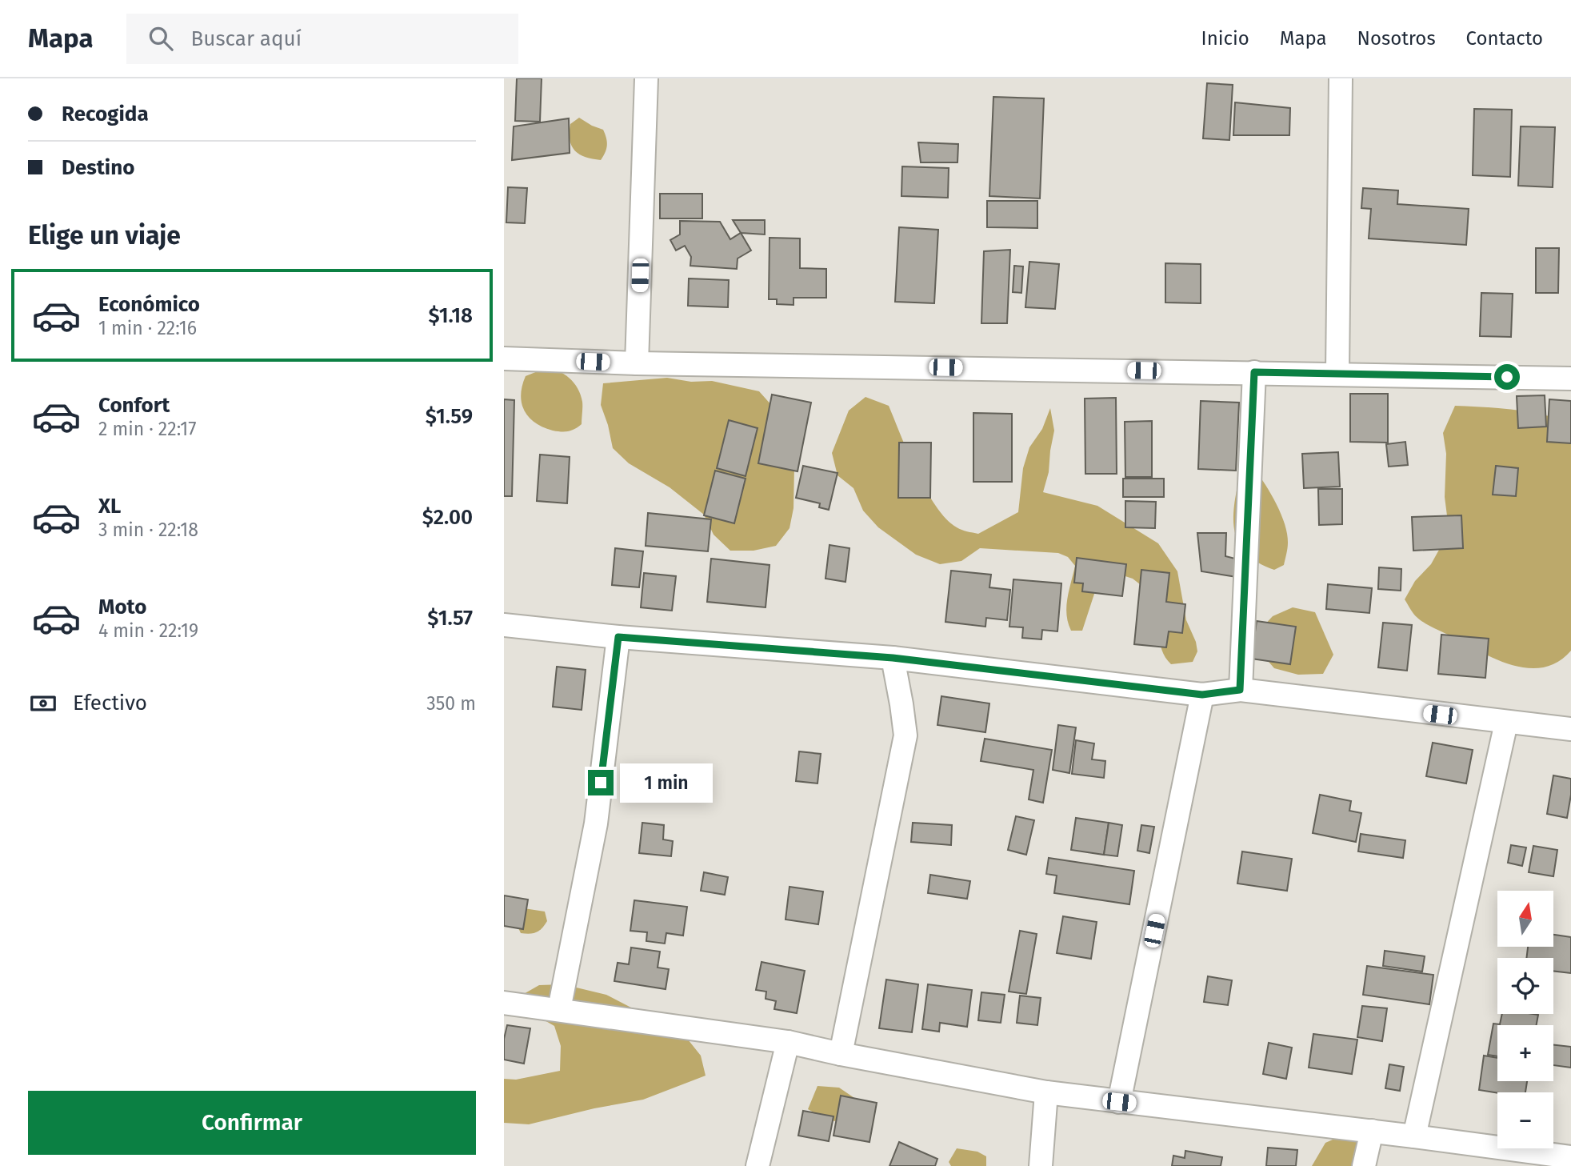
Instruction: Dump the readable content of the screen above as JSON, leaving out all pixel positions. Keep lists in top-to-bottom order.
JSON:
{
  "north": "top",
  "page": {
    "header": "Mapa",
    "search": "Buscar aquí",
    "nav": [
      "Inicio",
      "Mapa",
      "Nosotros",
      "Contacto"
    ],
    "banner": ["Recogida", "Destino"],
    "heading": "Elige un viaje",
    "list": [
      {
        "name": "Económico",
        "note": "1 min · 22:16",
        "value": "$1.18"
      },
      {
        "name": "Confort",
        "note": "2 min · 22:17",
        "value": "$1.59"
      },
      {
        "name": "XL",
        "note": "3 min · 22:18",
        "value": "$2.00"
      },
      {
        "name": "Moto",
        "note": "4 min · 22:19",
        "value": "$1.57"
      }
    ],
    "pay": ["Efectivo", "350 m"],
    "bubble": "1 min",
    "map_buttons": ["+", "−"],
    "buttons": "Confirmar"
  }
}
